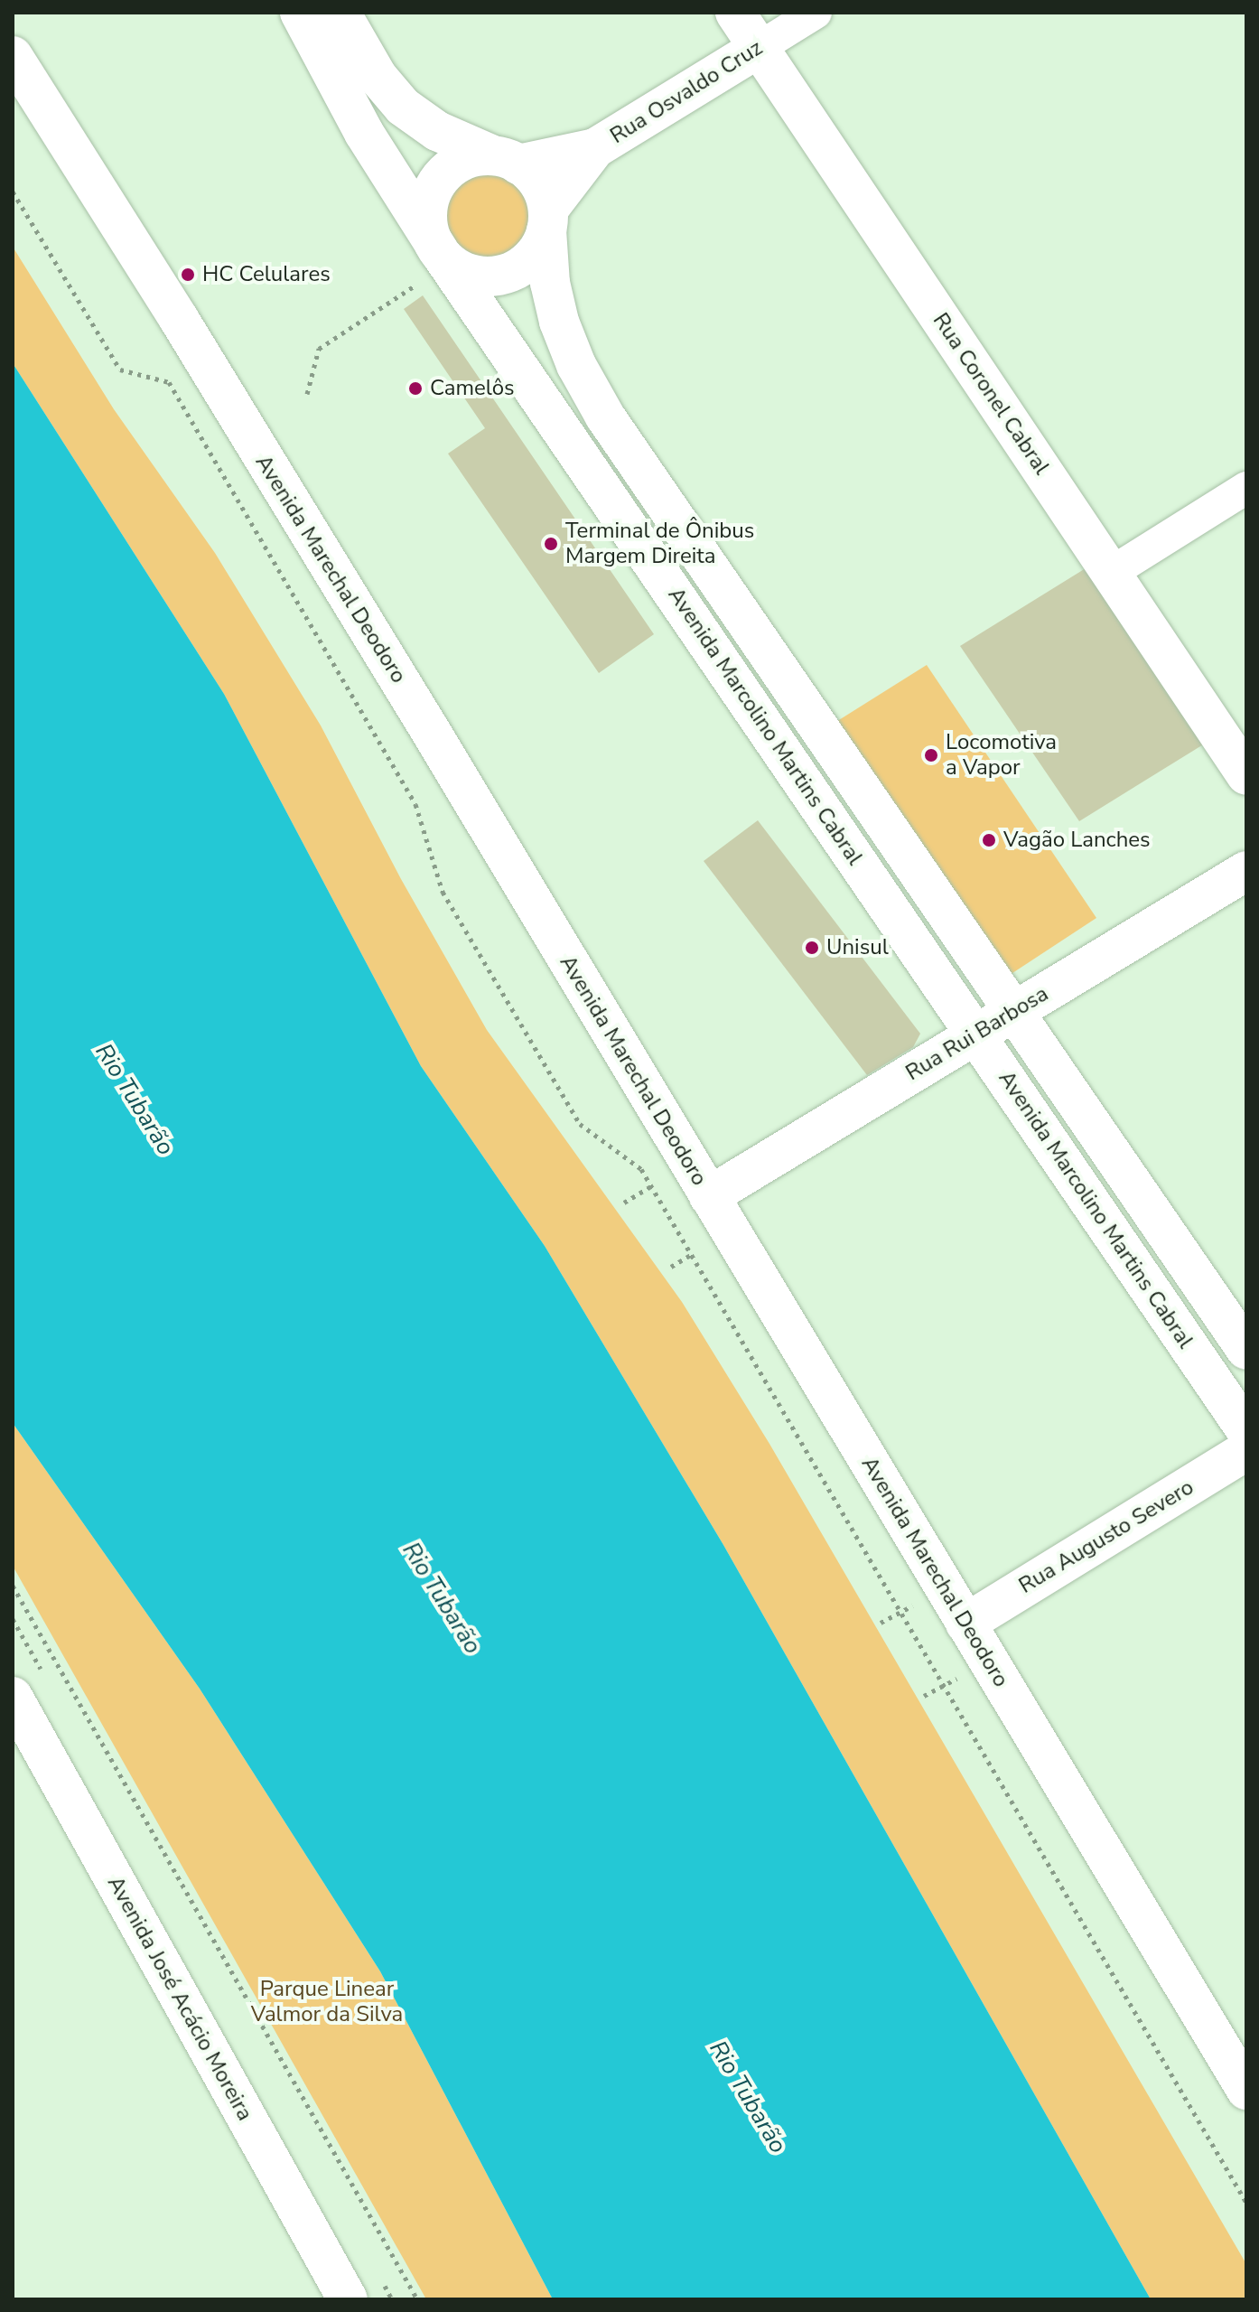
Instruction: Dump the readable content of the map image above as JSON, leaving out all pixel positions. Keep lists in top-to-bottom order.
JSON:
{
  "streets": {
    "main road": [
      "Rua Osvaldo Cruz",
      "Rua Coronel Cabral",
      "Avenida Marechal Deodoro",
      "Avenida Marcolino Martins Cabral",
      "Rua Rui Barbosa",
      "Rua Augusto Severo",
      "Avenida José Acácio Moreira"
    ]
  },
  "crossings": [
    ["Rua Osvaldo Cruz", "Rua Coronel Cabral"],
    ["Rua Osvaldo Cruz", "Avenida Marcolino Martins Cabral"],
    ["Avenida Marechal Deodoro", "Rua Rui Barbosa"],
    ["Avenida Marechal Deodoro", "Rua Augusto Severo"],
    ["Avenida Marcolino Martins Cabral", "Rua Rui Barbosa"]
  ],
  "water": ["Rio Tubarão"],
  "parks": ["Parque Linear Valmor da Silva"],
  "places": [
    "HC Celulares",
    "Camelôs",
    "Terminal de Ônibus Margem Direita",
    "Locomotiva a Vapor",
    "Vagão Lanches",
    "Unisul"
  ]
}
